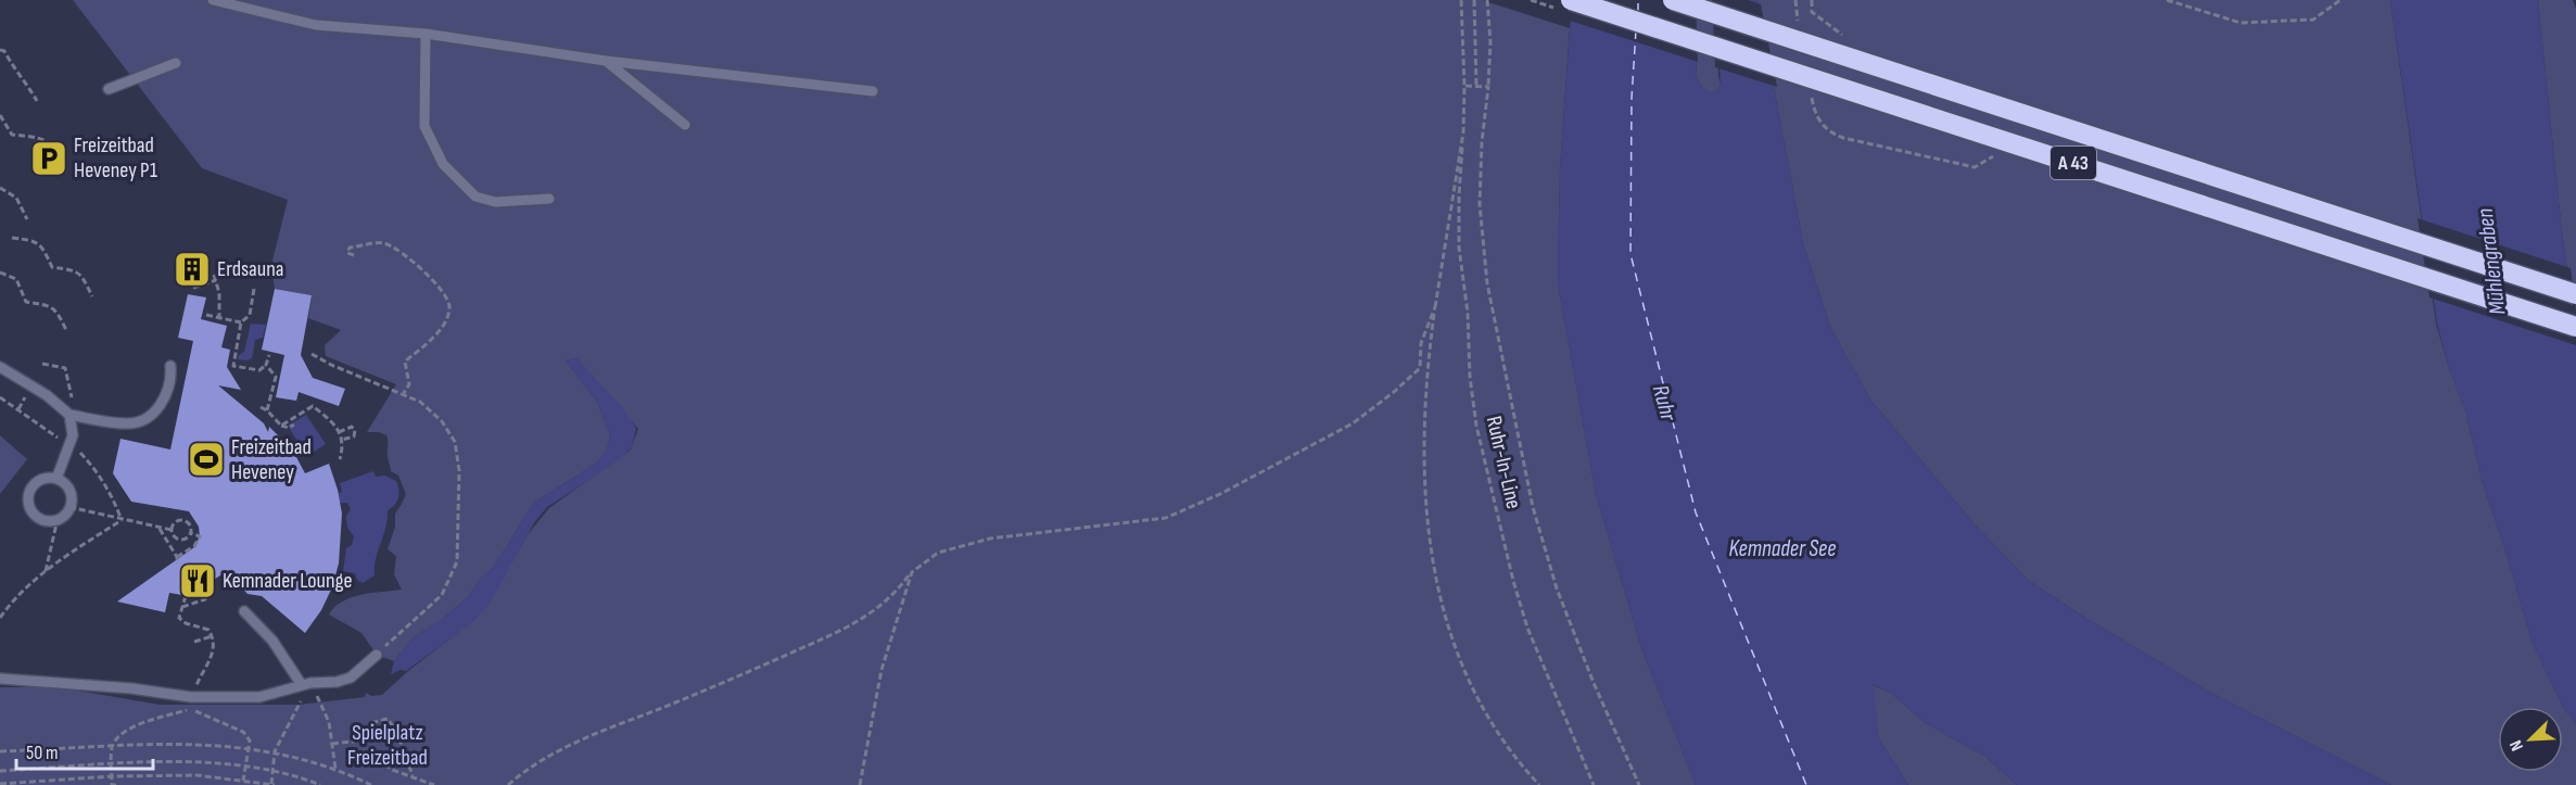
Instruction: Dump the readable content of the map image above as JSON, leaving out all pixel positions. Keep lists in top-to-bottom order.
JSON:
{
  "streets": {
    "highway": ["A 43"],
    "path": ["Ruhr-In-Line"]
  },
  "water": ["Mühlengraben", "Ruhr", "Kemnader See"],
  "parks": ["Spielplatz Freizeitbad"],
  "places": {
    "parking": ["Freizeitbad Heveney P1"],
    "building": ["Erdsauna"],
    "sports": ["Freizeitbad Heveney"],
    "restaurant": ["Kemnader Lounge"]
  },
  "scale_bar": "50 m",
  "north": "bottom left"
}
